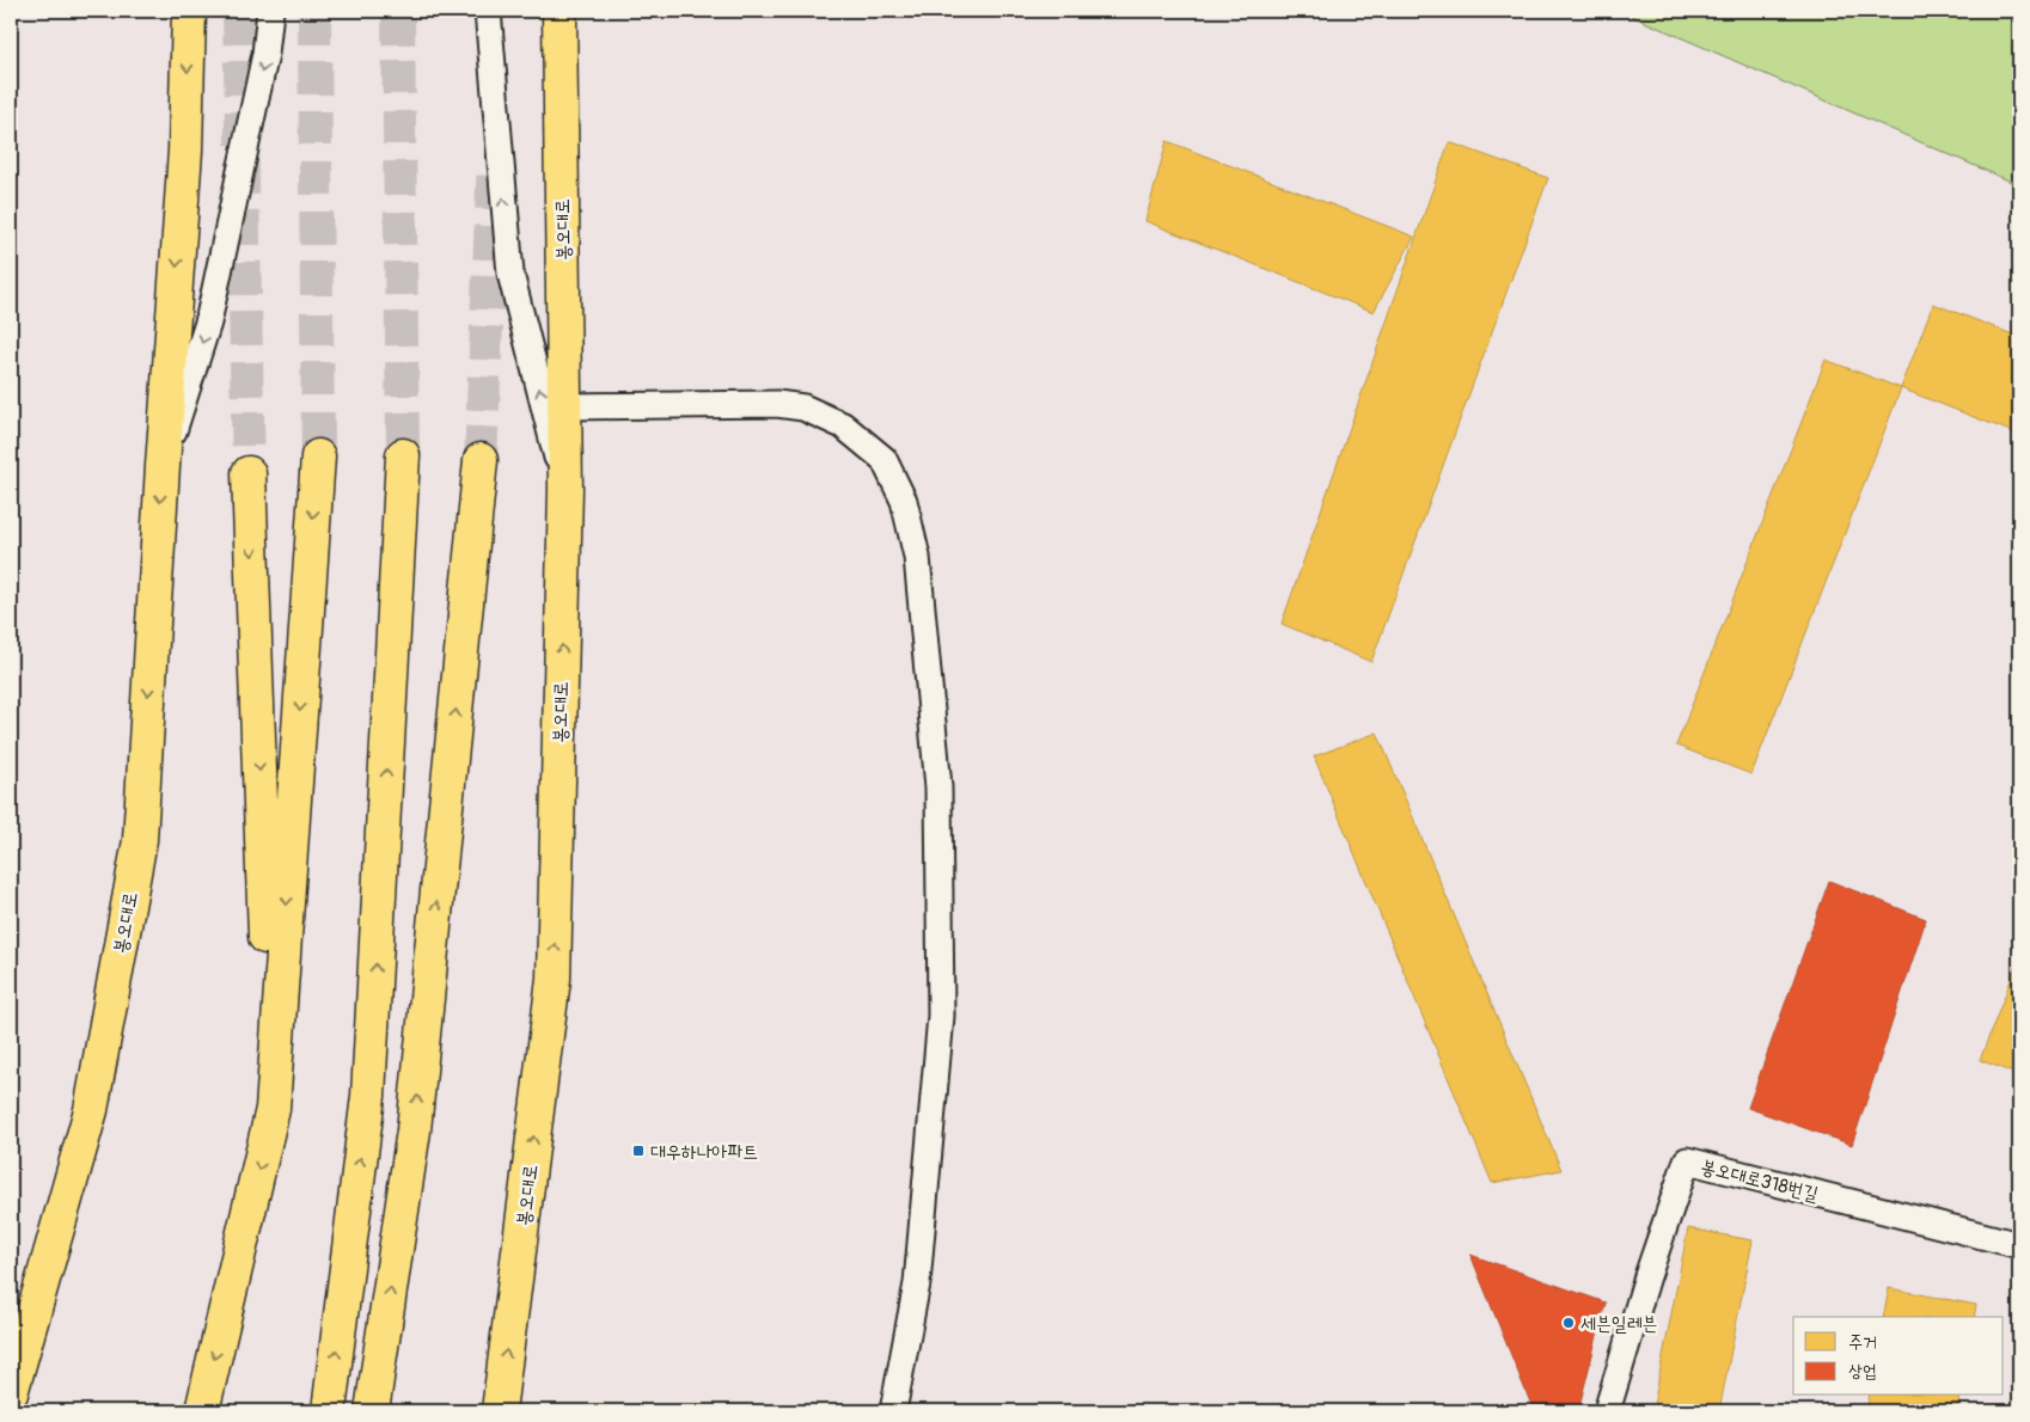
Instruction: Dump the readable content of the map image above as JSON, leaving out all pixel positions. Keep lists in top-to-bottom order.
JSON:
{
  "streets": {
    "main road": ["봉오대로"],
    "lane": ["봉오대로318번길"]
  },
  "places": {
    "transit": ["대우하나아파트"],
    "other": ["세븐일레븐"]
  },
  "legend": ["주거", "상업"]
}
